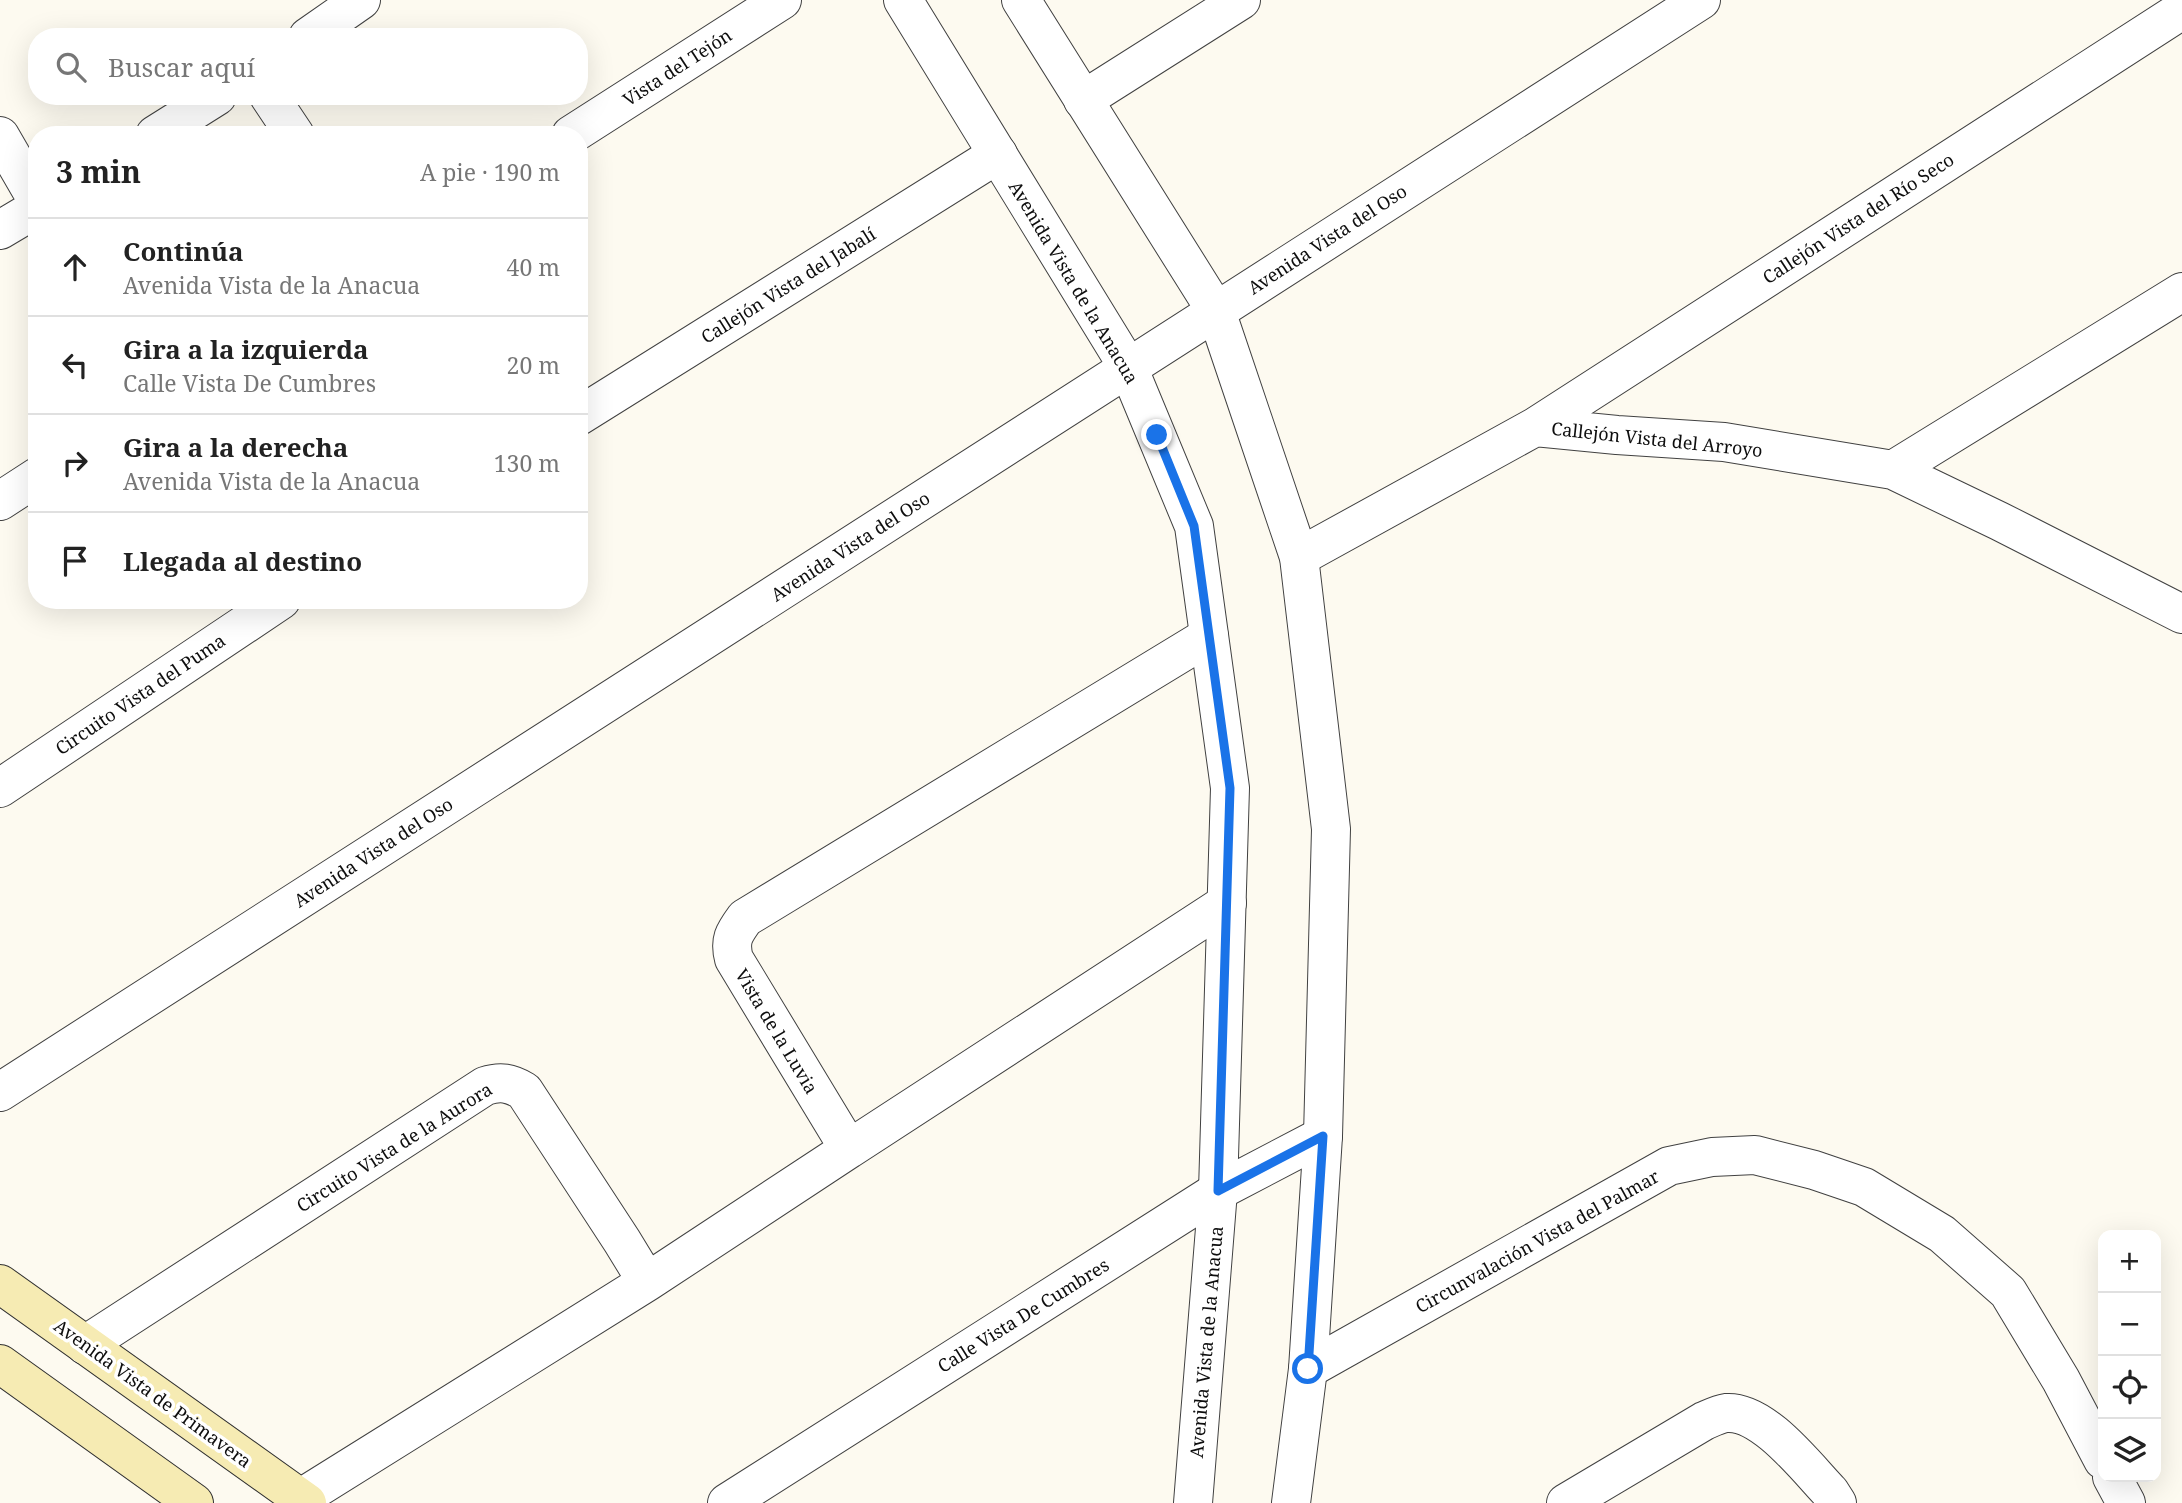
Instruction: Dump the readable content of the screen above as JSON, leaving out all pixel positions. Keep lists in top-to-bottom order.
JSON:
{
  "streets": {
    "main road": ["Avenida Vista de Primavera"],
    "street": [
      "Vista del Tejón",
      "Callejón Vista del Río Seco",
      "Avenida Vista del Oso",
      "Avenida Vista de la Anacua",
      "Callejón Vista del Jabalí",
      "Callejón Vista del Arroyo",
      "Circuito Vista del Puma",
      "Vista de la Luvia",
      "Circuito Vista de la Aurora",
      "Circunvalación Vista del Palmar",
      "Calle Vista De Cumbres"
    ]
  },
  "crossings": [
    ["Callejón Vista del Río Seco", "Callejón Vista del Arroyo"],
    ["Avenida Vista del Oso", "Avenida Vista de la Anacua"],
    ["Avenida Vista de la Anacua", "Callejón Vista del Jabalí"],
    ["Avenida Vista de la Anacua", "Vista de la Luvia"],
    ["Avenida Vista de la Anacua", "Calle Vista De Cumbres"],
    ["Circuito Vista de la Aurora", "Avenida Vista de Primavera"]
  ],
  "page": {
    "search": "Buscar aquí",
    "heading": ["3 min", "A pie · 190 m"],
    "list": [
      ["Continúa", "Avenida Vista de la Anacua", "40 m"],
      ["Gira a la izquierda", "Calle Vista De Cumbres", "20 m"],
      ["Gira a la derecha", "Avenida Vista de la Anacua", "130 m"],
      "Llegada al destino"
    ],
    "map_buttons": ["+", "−"]
  }
}
